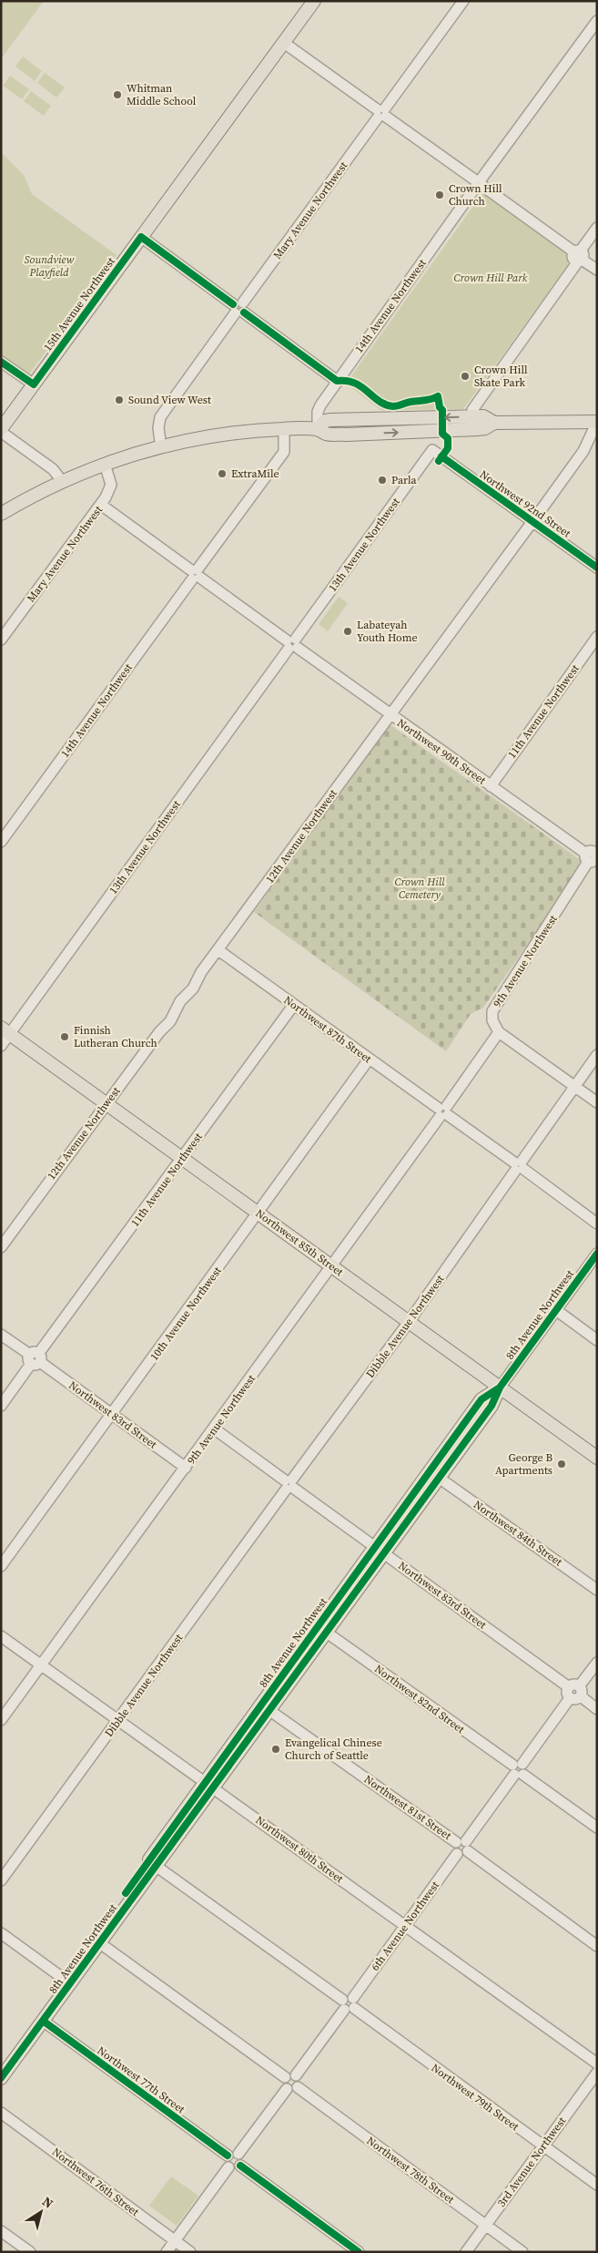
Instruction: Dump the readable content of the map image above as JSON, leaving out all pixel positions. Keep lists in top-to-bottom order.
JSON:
{
  "streets": {
    "main road": ["15th Avenue Northwest", "Northwest 85th Street", "8th Avenue Northwest"],
    "street": [
      "Mary Avenue Northwest",
      "14th Avenue Northwest",
      "Northwest 92nd Street",
      "13th Avenue Northwest",
      "11th Avenue Northwest",
      "Northwest 90th Street",
      "12th Avenue Northwest",
      "9th Avenue Northwest",
      "Northwest 87th Street",
      "10th Avenue Northwest",
      "Dibble Avenue Northwest",
      "Northwest 83rd Street",
      "Northwest 84th Street",
      "Northwest 82nd Street",
      "Northwest 81st Street",
      "Northwest 80th Street",
      "6th Avenue Northwest",
      "Northwest 77th Street",
      "Northwest 79th Street",
      "3rd Avenue Northwest",
      "Northwest 78th Street",
      "Northwest 76th Street"
    ]
  },
  "crossings": [
    ["Mary Avenue Northwest", "Northwest 90th Street"],
    ["14th Avenue Northwest", "Northwest 90th Street"],
    ["Northwest 92nd Street", "13th Avenue Northwest"],
    ["Northwest 92nd Street", "12th Avenue Northwest"],
    ["13th Avenue Northwest", "Northwest 90th Street"],
    ["13th Avenue Northwest", "Northwest 85th Street"],
    ["11th Avenue Northwest", "Northwest 90th Street"],
    ["11th Avenue Northwest", "Northwest 87th Street"],
    ["11th Avenue Northwest", "Northwest 85th Street"],
    ["11th Avenue Northwest", "Northwest 83rd Street"],
    ["Northwest 90th Street", "12th Avenue Northwest"],
    ["Northwest 90th Street", "9th Avenue Northwest"],
    ["12th Avenue Northwest", "Northwest 87th Street"],
    ["12th Avenue Northwest", "Northwest 85th Street"],
    ["9th Avenue Northwest", "Northwest 87th Street"],
    ["9th Avenue Northwest", "Northwest 85th Street"],
    ["9th Avenue Northwest", "Northwest 83rd Street"],
    ["9th Avenue Northwest", "Northwest 80th Street"],
    ["Northwest 87th Street", "10th Avenue Northwest"],
    ["Northwest 87th Street", "Dibble Avenue Northwest"],
    ["Northwest 85th Street", "10th Avenue Northwest"],
    ["Northwest 85th Street", "8th Avenue Northwest"],
    ["Northwest 85th Street", "Dibble Avenue Northwest"],
    ["10th Avenue Northwest", "Northwest 83rd Street"],
    ["8th Avenue Northwest", "Northwest 83rd Street"],
    ["8th Avenue Northwest", "Northwest 84th Street"],
    ["8th Avenue Northwest", "Northwest 82nd Street"],
    ["8th Avenue Northwest", "Northwest 81st Street"],
    ["8th Avenue Northwest", "Northwest 80th Street"],
    ["8th Avenue Northwest", "Northwest 77th Street"],
    ["8th Avenue Northwest", "Northwest 79th Street"],
    ["Dibble Avenue Northwest", "Northwest 83rd Street"],
    ["Dibble Avenue Northwest", "Northwest 80th Street"],
    ["Northwest 81st Street", "6th Avenue Northwest"],
    ["Northwest 80th Street", "6th Avenue Northwest"],
    ["6th Avenue Northwest", "Northwest 79th Street"],
    ["6th Avenue Northwest", "Northwest 78th Street"],
    ["Northwest 79th Street", "3rd Avenue Northwest"],
    ["3rd Avenue Northwest", "Northwest 78th Street"]
  ],
  "parks": ["Soundview Playfield", "Crown Hill Park", "Crown Hill Cemetery"],
  "places": [
    "Whitman Middle School",
    "Crown Hill Church",
    "Crown Hill Skate Park",
    "Sound View West",
    "ExtraMile",
    "Parla",
    "Labateyah Youth Home",
    "Finnish Lutheran Church",
    "George B Apartments",
    "Evangelical Chinese Church of Seattle"
  ],
  "north": "top right"
}
